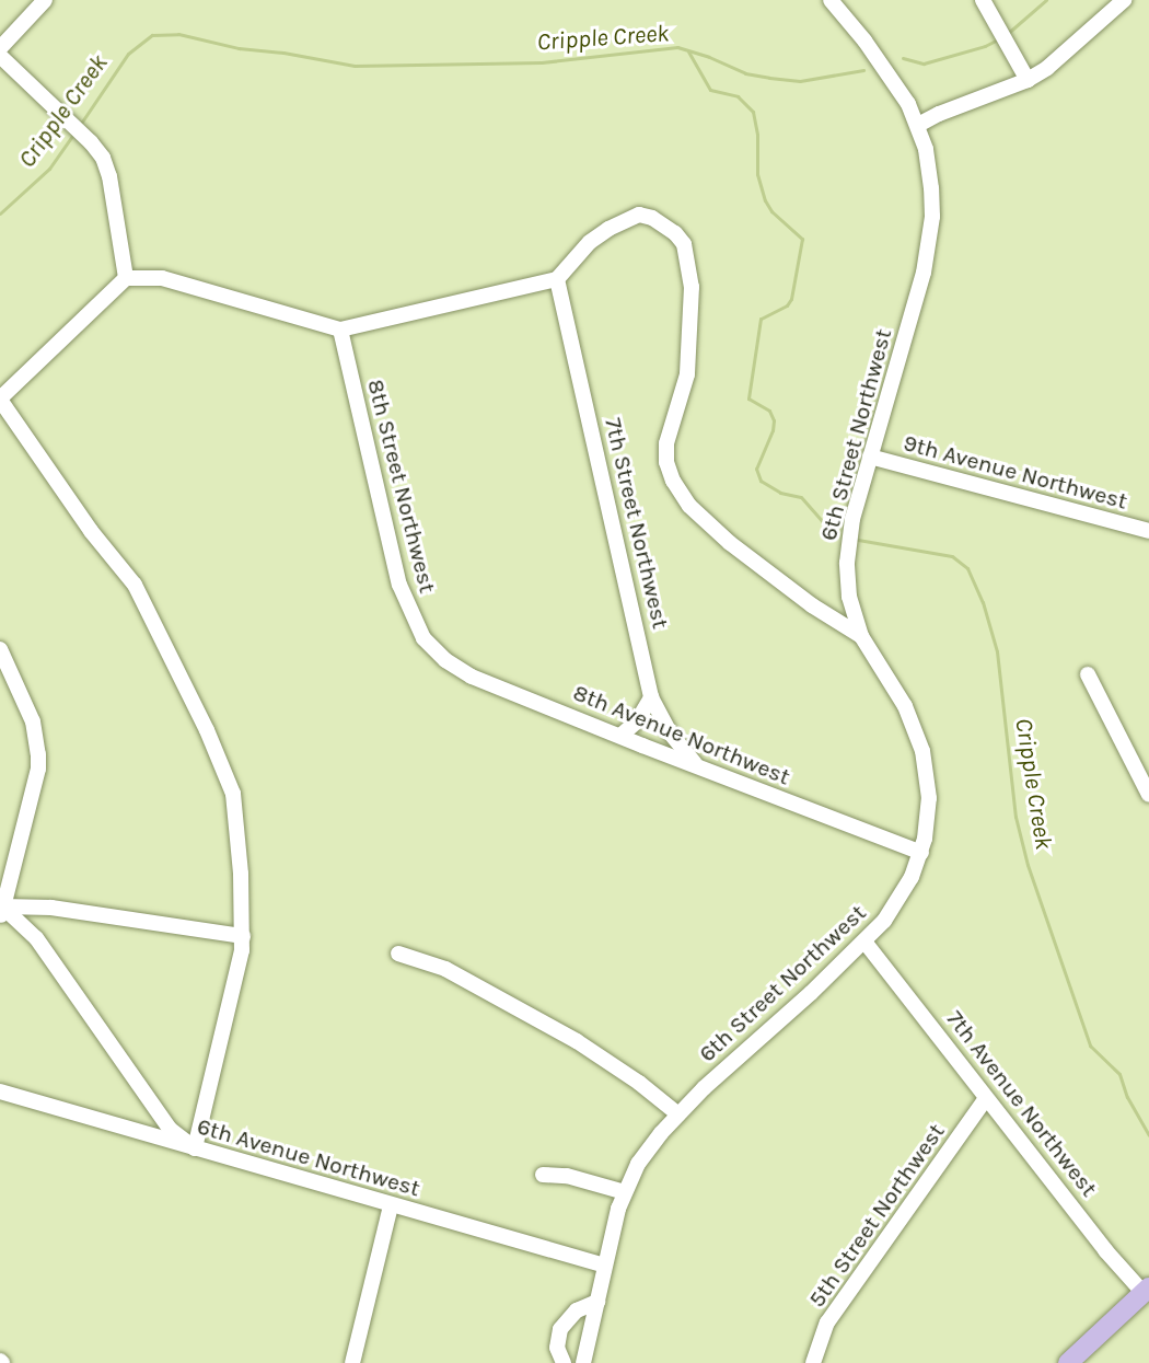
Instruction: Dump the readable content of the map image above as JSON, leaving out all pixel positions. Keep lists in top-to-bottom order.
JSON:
{
  "streets": {
    "street": [
      "6th Street Northwest",
      "9th Avenue Northwest",
      "8th Street Northwest",
      "7th Street Northwest",
      "8th Avenue Northwest",
      "7th Avenue Northwest",
      "6th Avenue Northwest",
      "5th Street Northwest"
    ]
  },
  "crossings": [
    ["6th Street Northwest", "9th Avenue Northwest"],
    ["6th Street Northwest", "8th Avenue Northwest"],
    ["6th Street Northwest", "7th Avenue Northwest"],
    ["6th Street Northwest", "6th Avenue Northwest"],
    ["8th Street Northwest", "8th Avenue Northwest"],
    ["7th Street Northwest", "8th Avenue Northwest"],
    ["7th Avenue Northwest", "5th Street Northwest"]
  ],
  "water": ["Cripple Creek"]
}
